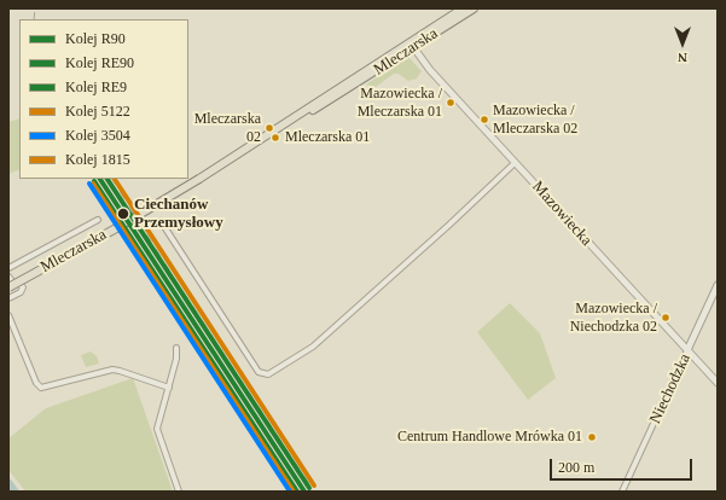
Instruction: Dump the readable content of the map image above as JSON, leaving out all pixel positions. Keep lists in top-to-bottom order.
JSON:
{
  "streets": {
    "main road": ["Mleczarska"],
    "street": ["Mazowiecka", "Niechodzka"]
  },
  "crossings": [
    ["Mleczarska", "Mazowiecka"],
    ["Mazowiecka", "Niechodzka"]
  ],
  "places": [
    "Mazowiecka / Mleczarska 01",
    "Mazowiecka / Mleczarska 02",
    "Mleczarska 02",
    "Mleczarska 01",
    "Ciechanów Przemysłowy",
    "Mazowiecka / Niechodzka 02",
    "Centrum Handlowe Mrówka 01"
  ],
  "lines": [
    "rail line R90",
    "rail line RE9",
    "rail line 1815",
    "rail line RE90",
    "rail line 5122",
    "rail line 3504"
  ],
  "legend": [
    "Kolej R90",
    "Kolej RE90",
    "Kolej RE9",
    "Kolej 5122",
    "Kolej 3504",
    "Kolej 1815"
  ],
  "scale_bar": "200 m",
  "north": "bottom"
}
